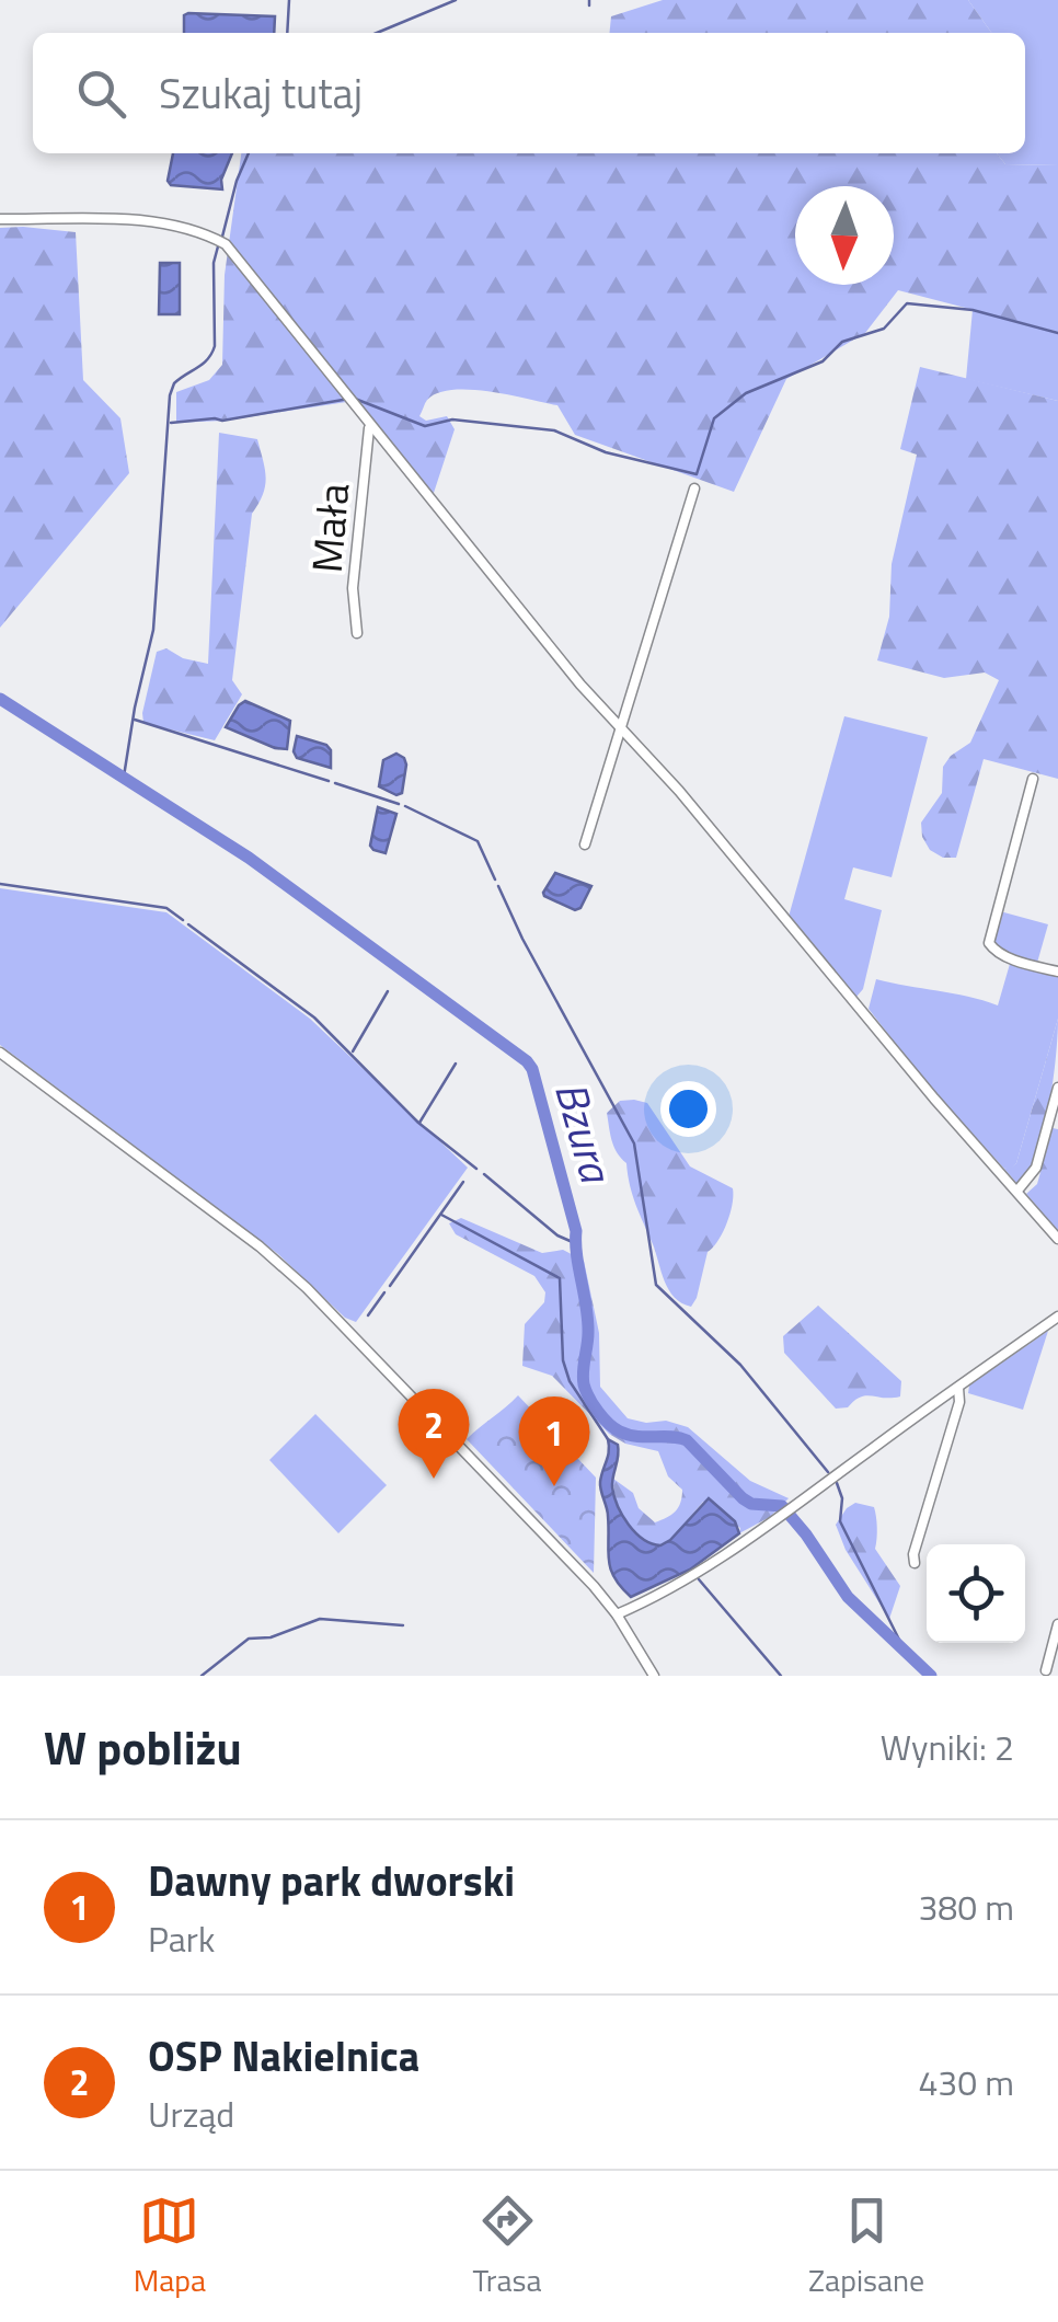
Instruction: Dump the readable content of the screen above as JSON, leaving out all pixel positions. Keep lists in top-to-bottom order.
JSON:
{
  "streets": {
    "street": ["Mała"]
  },
  "water": ["Bzura"],
  "north": "bottom",
  "page": {
    "search": "Szukaj tutaj",
    "pins": ["2", "1"],
    "heading": ["W pobliżu", "Wyniki: 2"],
    "list": [
      {
        "mark": "1",
        "name": "Dawny park dworski",
        "note": "Park",
        "value": "380 m"
      },
      {
        "mark": "2",
        "name": "OSP Nakielnica",
        "note": "Urząd",
        "value": "430 m"
      }
    ],
    "nav": ["Mapa", "Trasa", "Zapisane"]
  }
}
